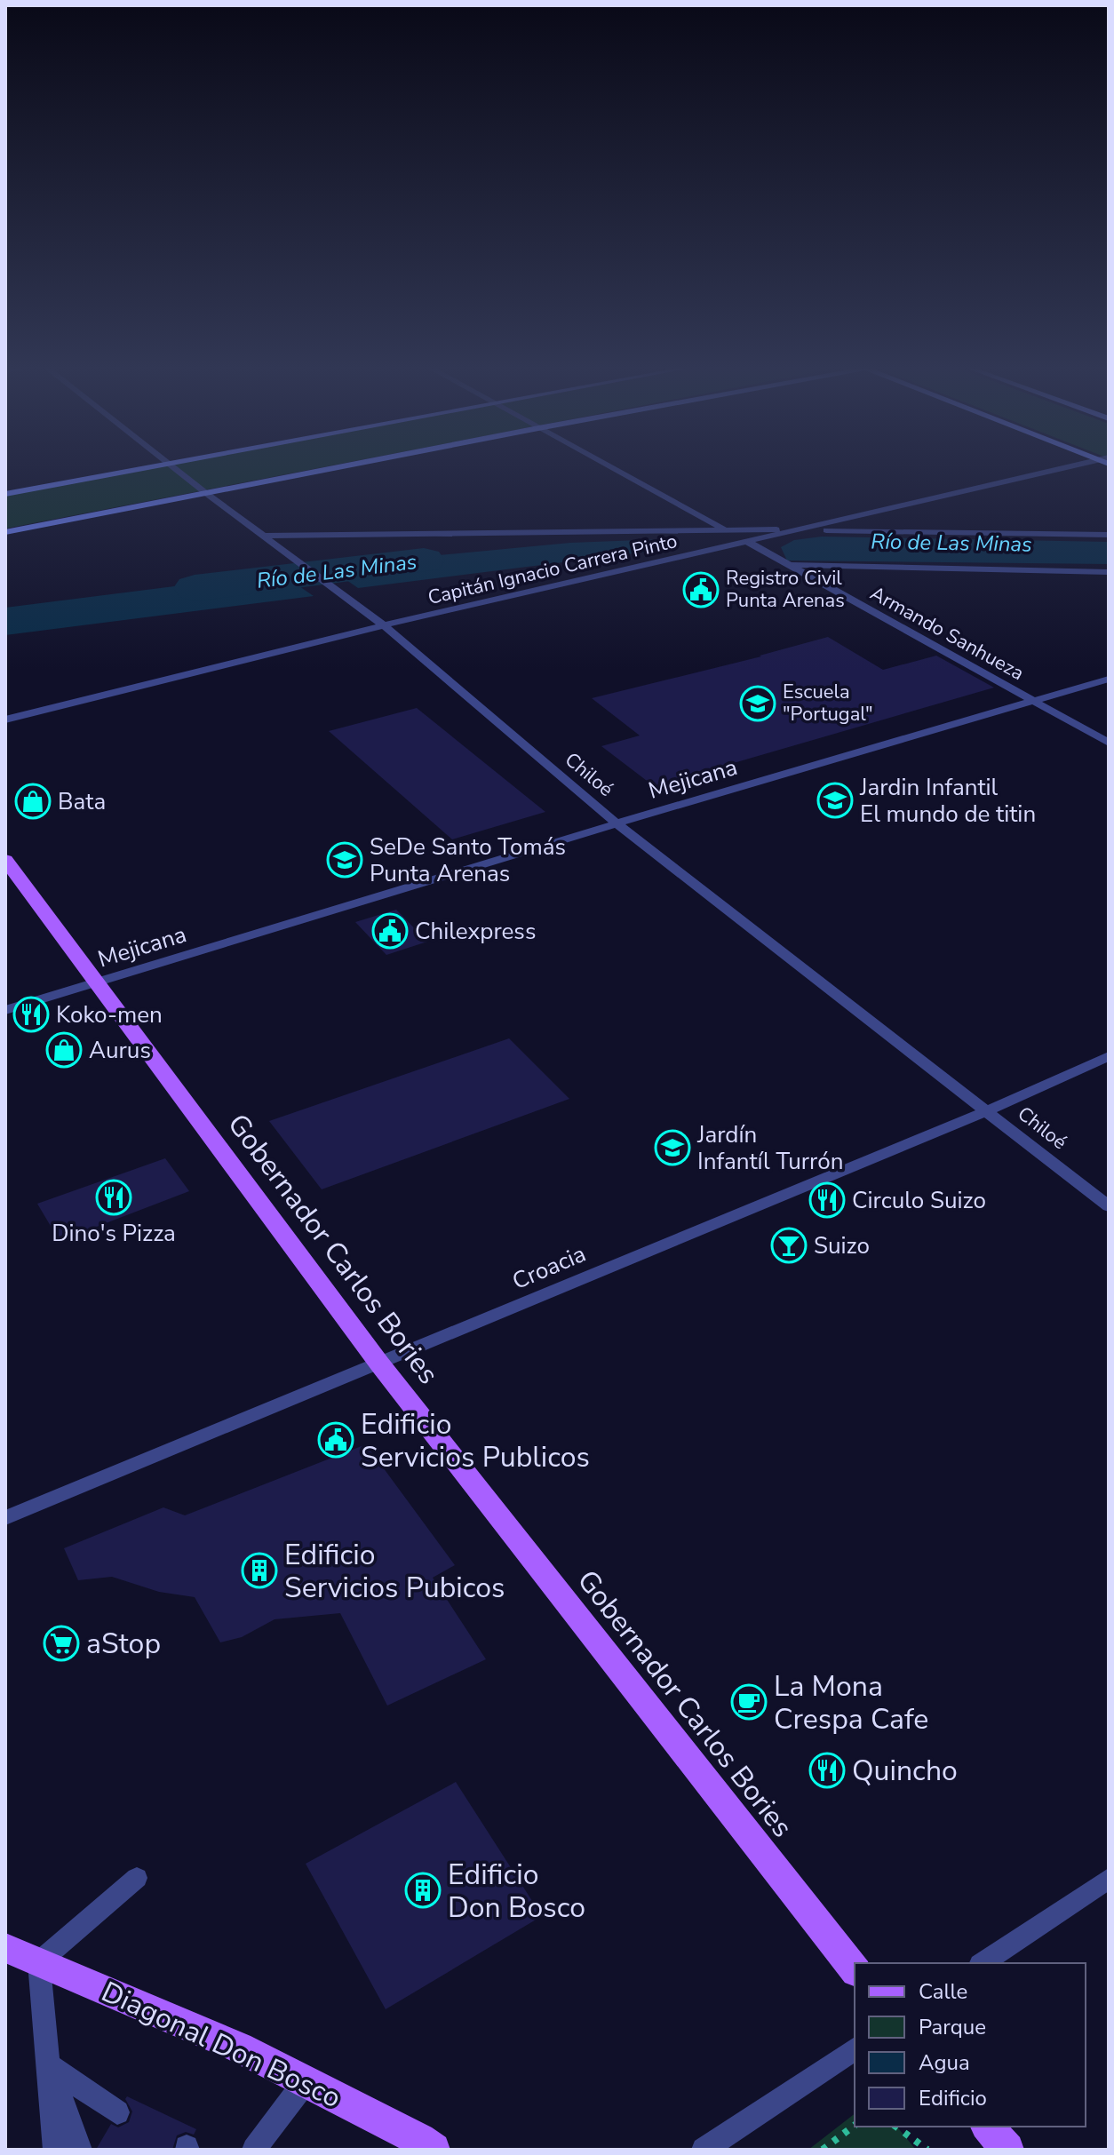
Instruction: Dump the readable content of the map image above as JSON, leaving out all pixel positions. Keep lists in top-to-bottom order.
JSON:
{
  "streets": {
    "main road": ["Gobernador Carlos Bories", "Diagonal Don Bosco"],
    "street": [
      "Capitán Ignacio Carrera Pinto",
      "Armando Sanhueza",
      "Chiloé",
      "Mejicana",
      "Croacia"
    ]
  },
  "crossings": [
    ["Capitán Ignacio Carrera Pinto", "Armando Sanhueza"],
    ["Capitán Ignacio Carrera Pinto", "Chiloé"],
    ["Armando Sanhueza", "Mejicana"],
    ["Chiloé", "Mejicana"],
    ["Chiloé", "Croacia"],
    ["Mejicana", "Gobernador Carlos Bories"],
    ["Gobernador Carlos Bories", "Croacia"]
  ],
  "water": ["Río de Las Minas"],
  "places": {
    "public building": ["Registro Civil Punta Arenas", "Chilexpress", "Edificio Servicios Publicos"],
    "school or university": [
      "Escuela \"Portugal\"",
      "Jardin Infantil El mundo de titin",
      "SeDe Santo Tomás Punta Arenas",
      "Jardín Infantíl Turrón"
    ],
    "shop": ["Bata", "Aurus"],
    "restaurant": [
      "Koko-men",
      "Dino's Pizza",
      "Circulo Suizo",
      "Quincho"
    ],
    "bar": ["Suizo"],
    "building": ["Edificio Servicios Pubicos", "Edificio Don Bosco"],
    "supermarket": ["aStop"],
    "cafe": ["La Mona Crespa Cafe"]
  },
  "legend": [
    "Calle",
    "Parque",
    "Agua",
    "Edificio"
  ]
}
